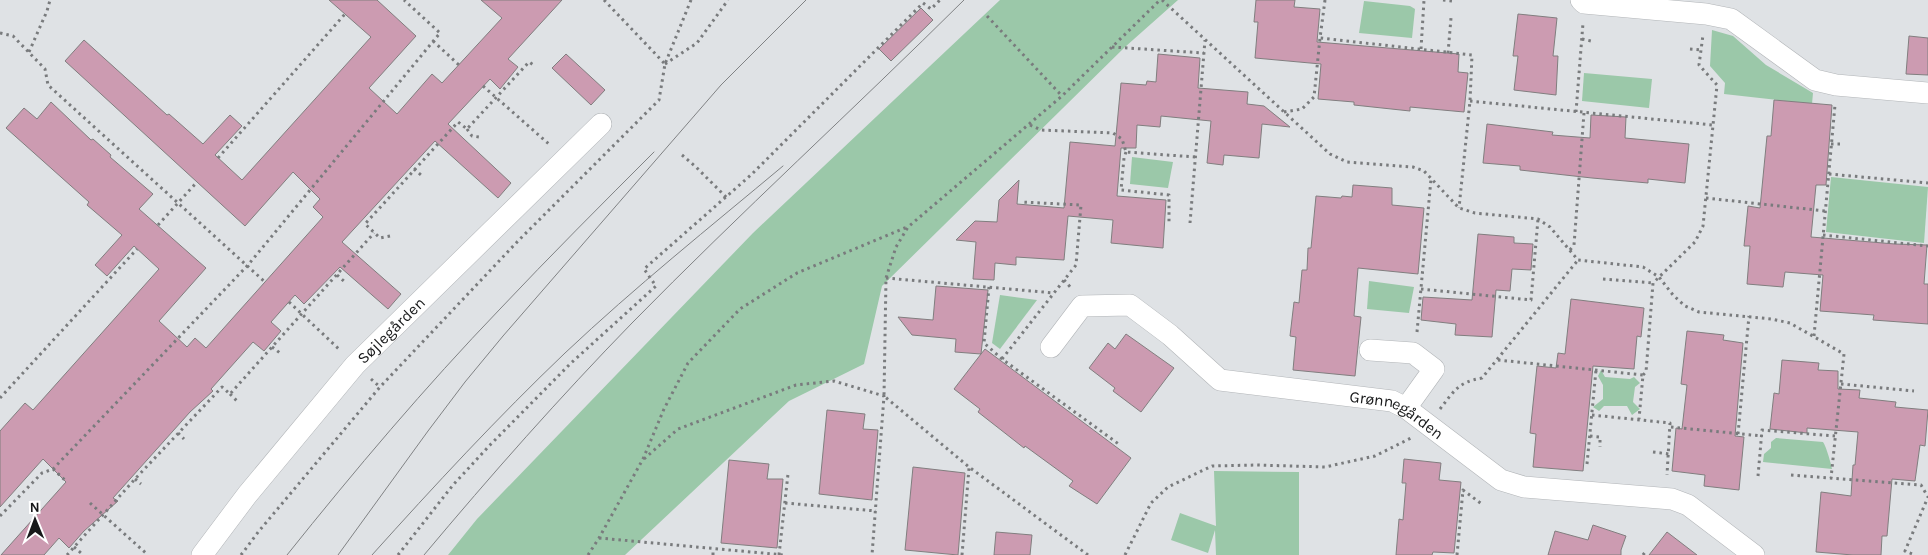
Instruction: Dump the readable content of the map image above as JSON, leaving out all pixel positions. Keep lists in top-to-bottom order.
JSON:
{
  "streets": {
    "street": ["Søjlegården", "Grønnegården"]
  },
  "north": "top"
}
